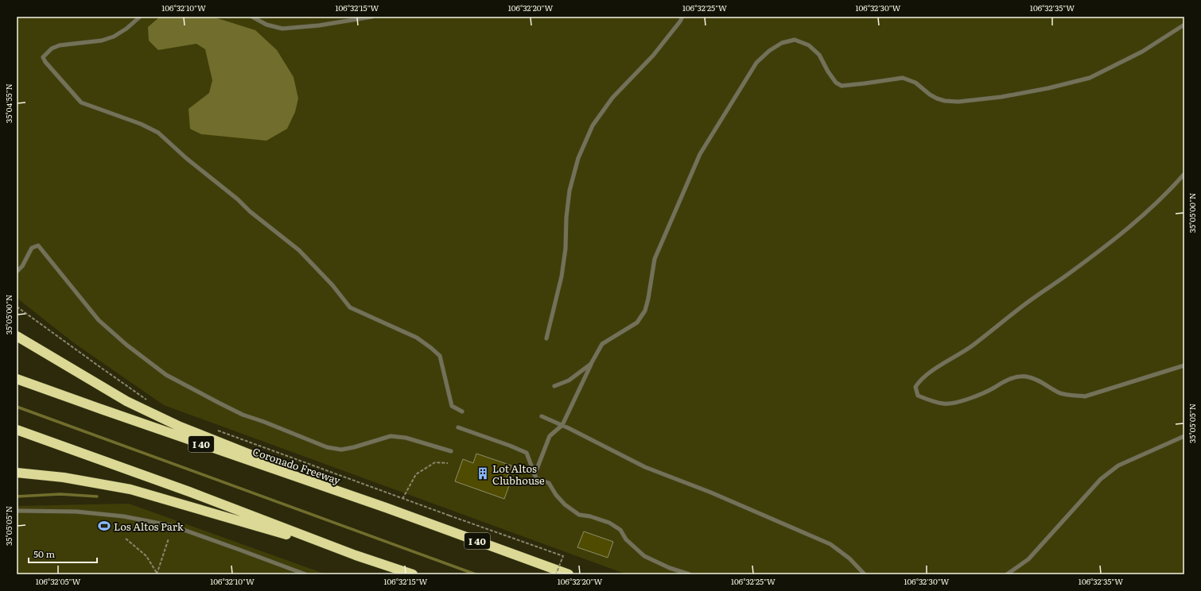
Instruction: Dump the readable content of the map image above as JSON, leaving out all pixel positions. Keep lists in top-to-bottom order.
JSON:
{
  "streets": {
    "highway": ["I 40", "Coronado Freeway"]
  },
  "places": {
    "building": ["Lot Altos Clubhouse"],
    "sports": ["Los Altos Park"]
  },
  "scale_bar": "50 m",
  "coordinates": [
    "106°32'10\"W",
    "106°32'15\"W",
    "106°32'20\"W",
    "106°32'25\"W",
    "106°32'30\"W",
    "106°32'35\"W",
    "35°04'55\"N",
    "35°05'00\"N",
    "35°05'05\"N",
    "106°32'05\"W"
  ]
}
